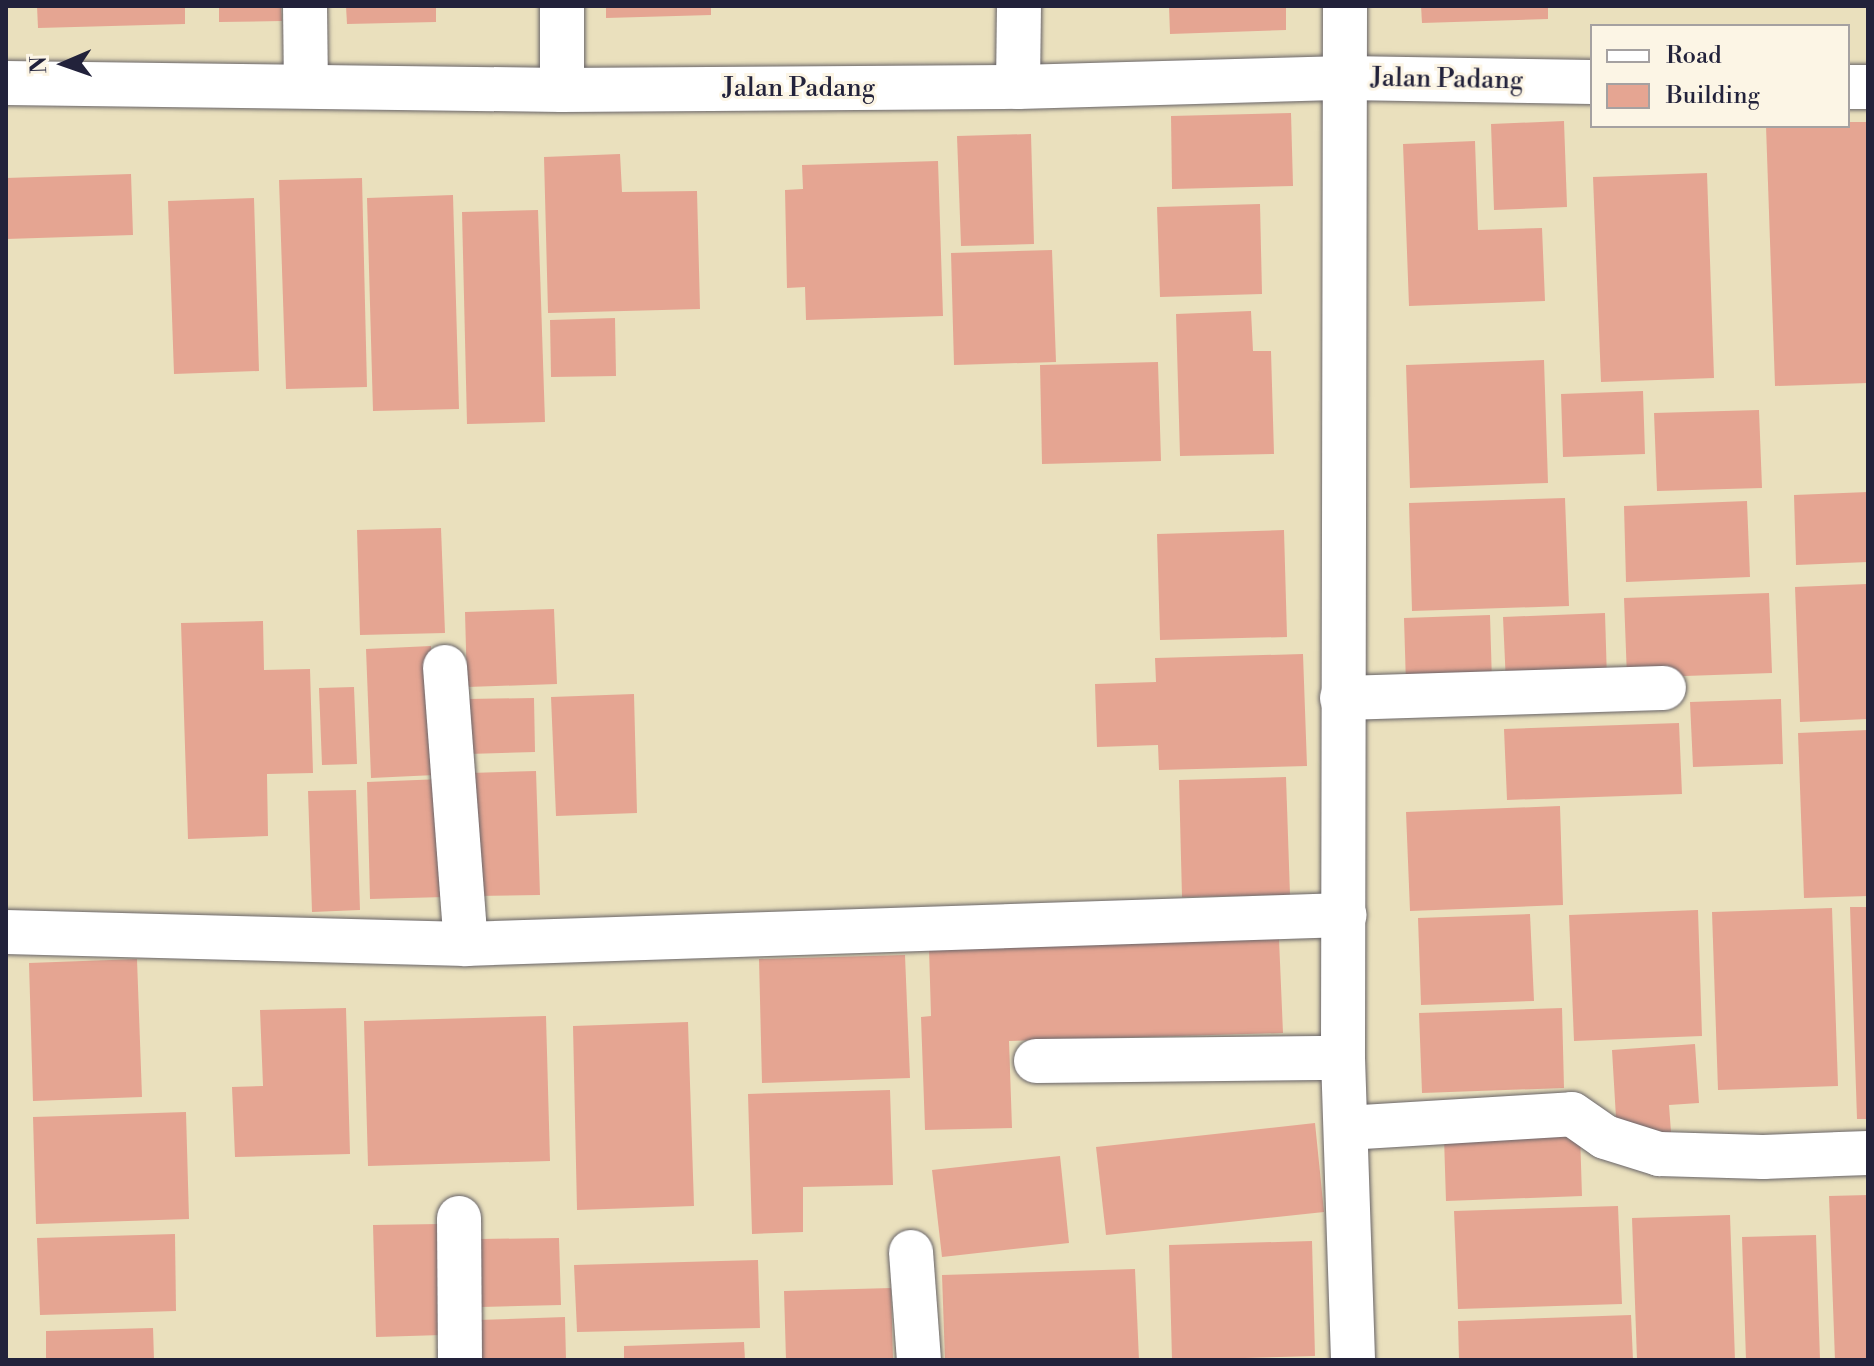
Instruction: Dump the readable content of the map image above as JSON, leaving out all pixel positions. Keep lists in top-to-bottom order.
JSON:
{
  "streets": {
    "street": ["Jalan Padang"]
  },
  "legend": ["Road", "Building"],
  "north": "left"
}
